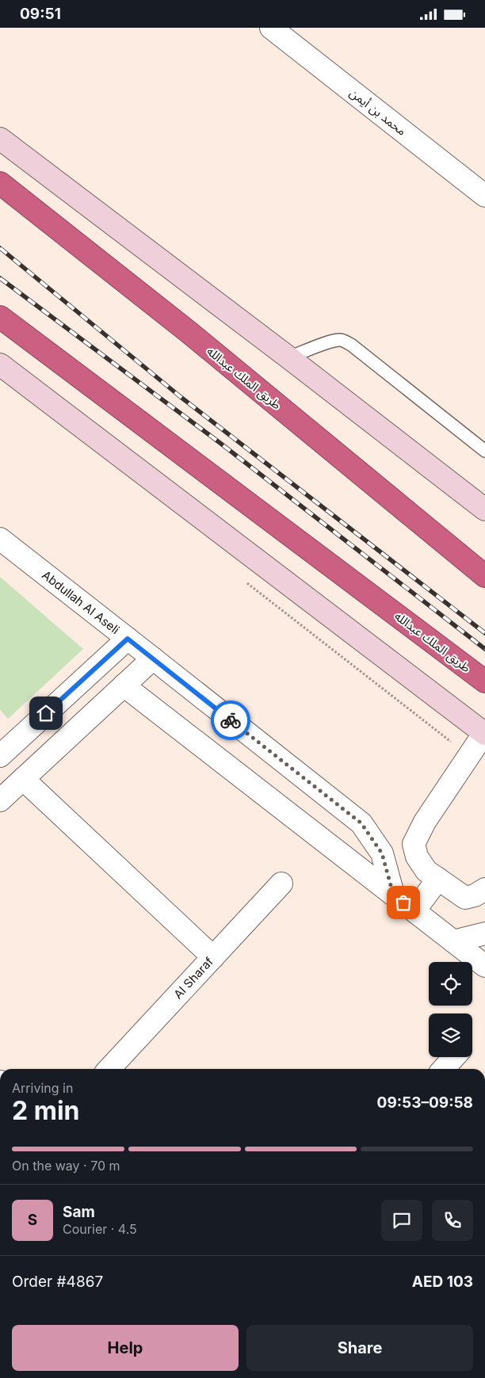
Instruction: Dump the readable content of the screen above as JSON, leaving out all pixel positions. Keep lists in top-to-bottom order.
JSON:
{
  "streets": {
    "highway": ["طريق الملك عبدالله"],
    "street": ["محمد بن أيمن", "Abdullah Al Aseli", "Al Sharaf"]
  },
  "page": {
    "status": "09:51",
    "heading": ["2 min", "Arriving in", "09:53–09:58"],
    "panel": [
      "Sam",
      "Courier · 4.5",
      "Order #4867",
      "AED 103"
    ],
    "bar": "On the way · 70 m",
    "round": "S",
    "buttons": ["Help", "Share"]
  }
}
